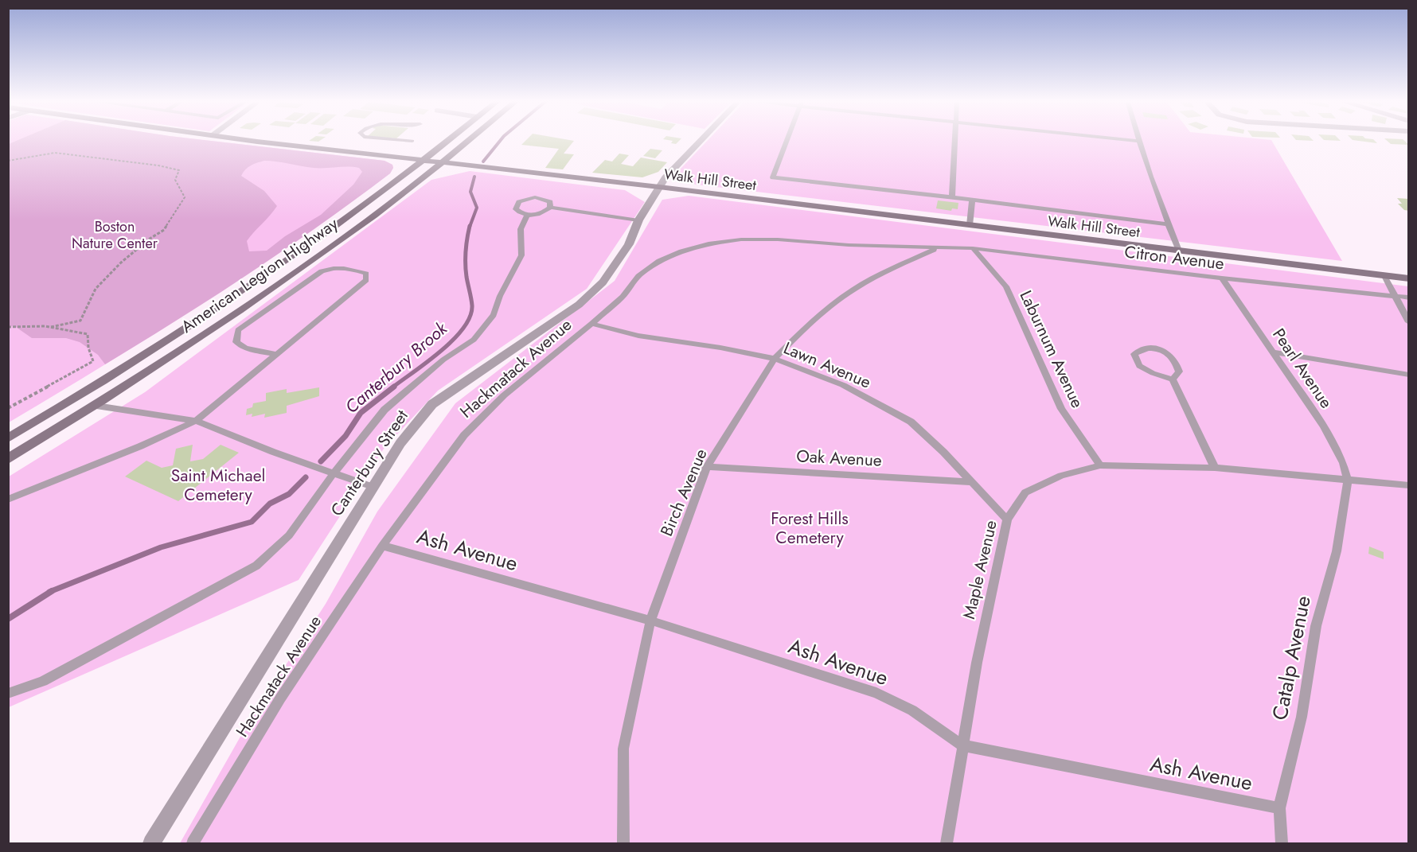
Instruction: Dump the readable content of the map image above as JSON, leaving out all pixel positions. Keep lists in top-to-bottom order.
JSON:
{
  "streets": {
    "main road": ["Walk Hill Street", "American Legion Highway"],
    "street": ["Canterbury Street"],
    "lane": [
      "Citron Avenue",
      "Laburnum Avenue",
      "Lawn Avenue",
      "Hackmatack Avenue",
      "Pearl Avenue",
      "Oak Avenue",
      "Birch Avenue",
      "Ash Avenue",
      "Maple Avenue",
      "Catalp Avenue"
    ]
  },
  "crossings": [
    ["Walk Hill Street", "American Legion Highway"],
    ["Walk Hill Street", "Canterbury Street"],
    ["Citron Avenue", "Laburnum Avenue"],
    ["Citron Avenue", "Hackmatack Avenue"],
    ["Citron Avenue", "Pearl Avenue"],
    ["Citron Avenue", "Birch Avenue"],
    ["Laburnum Avenue", "Maple Avenue"],
    ["Lawn Avenue", "Hackmatack Avenue"],
    ["Lawn Avenue", "Oak Avenue"],
    ["Lawn Avenue", "Birch Avenue"],
    ["Lawn Avenue", "Maple Avenue"],
    ["Hackmatack Avenue", "Birch Avenue"],
    ["Hackmatack Avenue", "Ash Avenue"],
    ["Pearl Avenue", "Maple Avenue"],
    ["Pearl Avenue", "Catalp Avenue"],
    ["Oak Avenue", "Birch Avenue"],
    ["Birch Avenue", "Ash Avenue"],
    ["Ash Avenue", "Maple Avenue"],
    ["Ash Avenue", "Catalp Avenue"],
    ["Maple Avenue", "Catalp Avenue"]
  ],
  "water": ["Canterbury Brook"],
  "parks": ["Boston Nature Center", "Saint Michael Cemetery", "Forest Hills Cemetery"]
}
